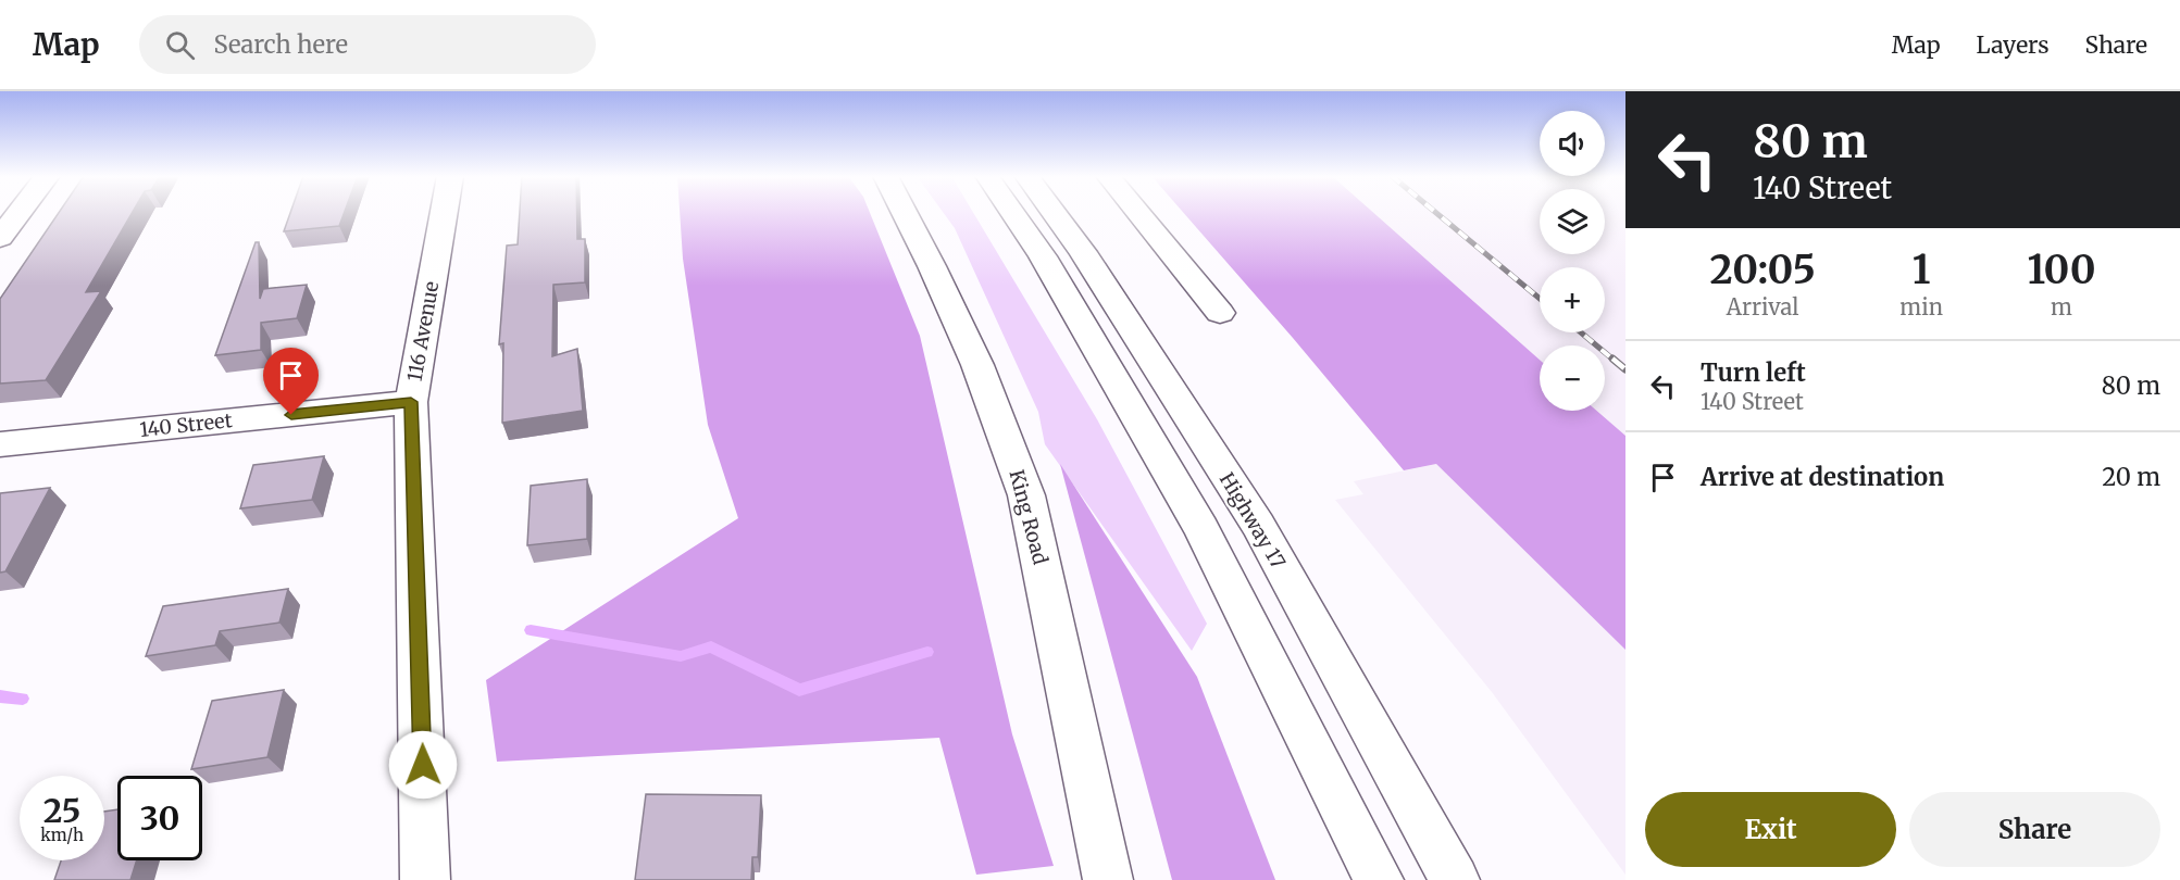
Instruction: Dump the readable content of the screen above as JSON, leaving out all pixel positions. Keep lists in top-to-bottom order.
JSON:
{
  "streets": {
    "main road": [
      "116 Avenue",
      "140 Street",
      "King Road",
      "Highway 17"
    ]
  },
  "crossings": [
    ["116 Avenue", "140 Street"]
  ],
  "page": {
    "header": "Map",
    "search": "Search here",
    "nav": ["Map", "Layers", "Share"],
    "turn": ["80 m", "140 Street"],
    "map_buttons": ["+", "−"],
    "eta": [
      "20:05",
      "Arrival",
      "1",
      "min",
      "100",
      "m"
    ],
    "list": [
      {
        "name": "Turn left",
        "note": "140 Street",
        "value": "80 m"
      },
      {
        "name": "Arrive at destination",
        "value": "20 m"
      }
    ],
    "speed": "25 km/h",
    "limit": "30",
    "buttons": ["Exit", "Share"]
  }
}
